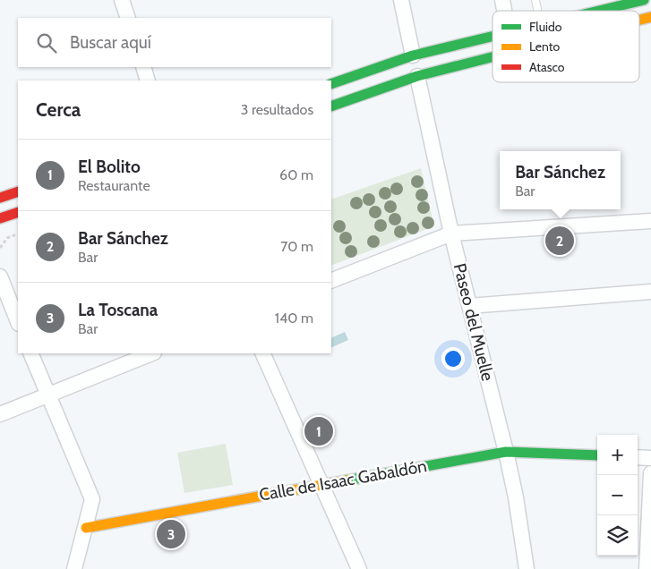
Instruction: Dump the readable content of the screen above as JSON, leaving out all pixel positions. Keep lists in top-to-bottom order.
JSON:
{
  "streets": {
    "main road": ["Calle de Isaac Gabaldón"],
    "street": ["Paseo del Muelle"]
  },
  "crossings": [
    ["Paseo del Muelle", "Calle de Isaac Gabaldón"]
  ],
  "legend": ["Fluido", "Lento", "Atasco"],
  "page": {
    "search": "Buscar aquí",
    "heading": ["Cerca", "3 resultados"],
    "list": [
      {
        "mark": "1",
        "name": "El Bolito",
        "note": "Restaurante",
        "value": "60 m"
      },
      {
        "mark": "2",
        "name": "Bar Sánchez",
        "note": "Bar",
        "value": "70 m"
      },
      {
        "mark": "3",
        "name": "La Toscana",
        "note": "Bar",
        "value": "140 m"
      }
    ],
    "popup": ["Bar Sánchez", "Bar"],
    "pins": ["2", "1", "3"],
    "map_buttons": ["+", "−"]
  }
}
